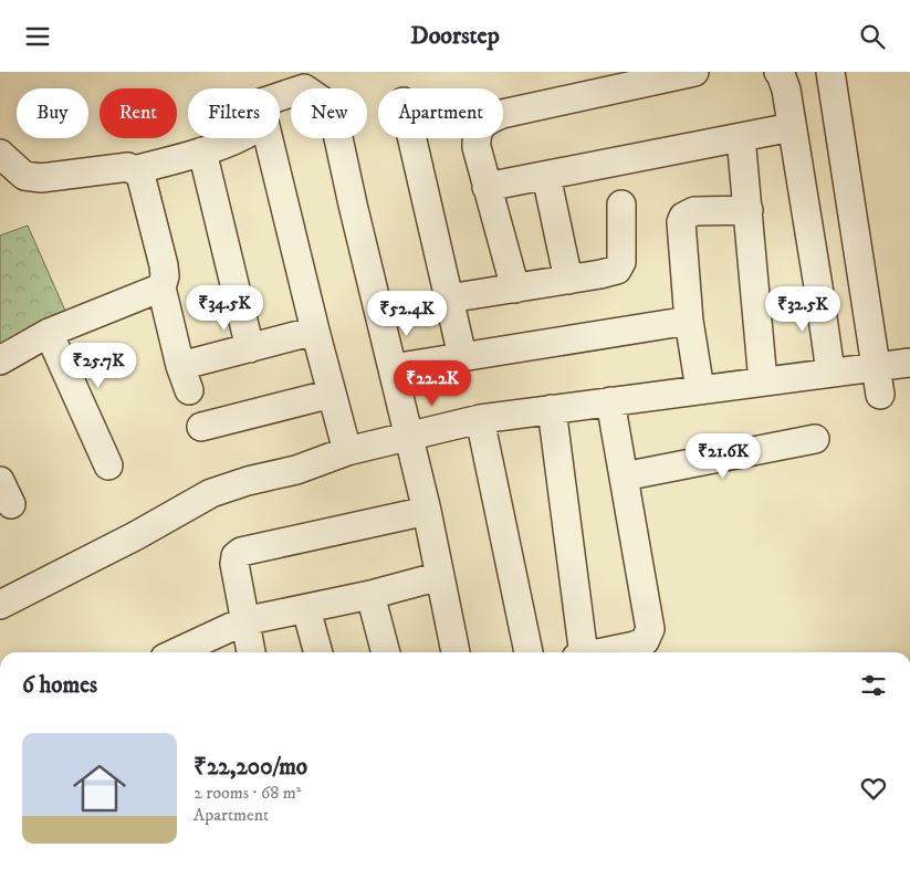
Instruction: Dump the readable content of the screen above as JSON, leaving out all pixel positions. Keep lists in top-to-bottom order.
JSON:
{
  "page": {
    "header": "Doorstep",
    "chip": [
      "Buy",
      "Rent",
      "Filters",
      "New",
      "Apartment"
    ],
    "price": [
      "₹34.5K",
      "₹32.5K",
      "₹52.4K",
      "₹25.7K",
      "₹22.2K",
      "₹21.6K"
    ],
    "heading": "6 homes",
    "list": [
      {
        "name": "₹22,200/mo",
        "note": "2 rooms · 68 m² · Apartment"
      }
    ]
  }
}
